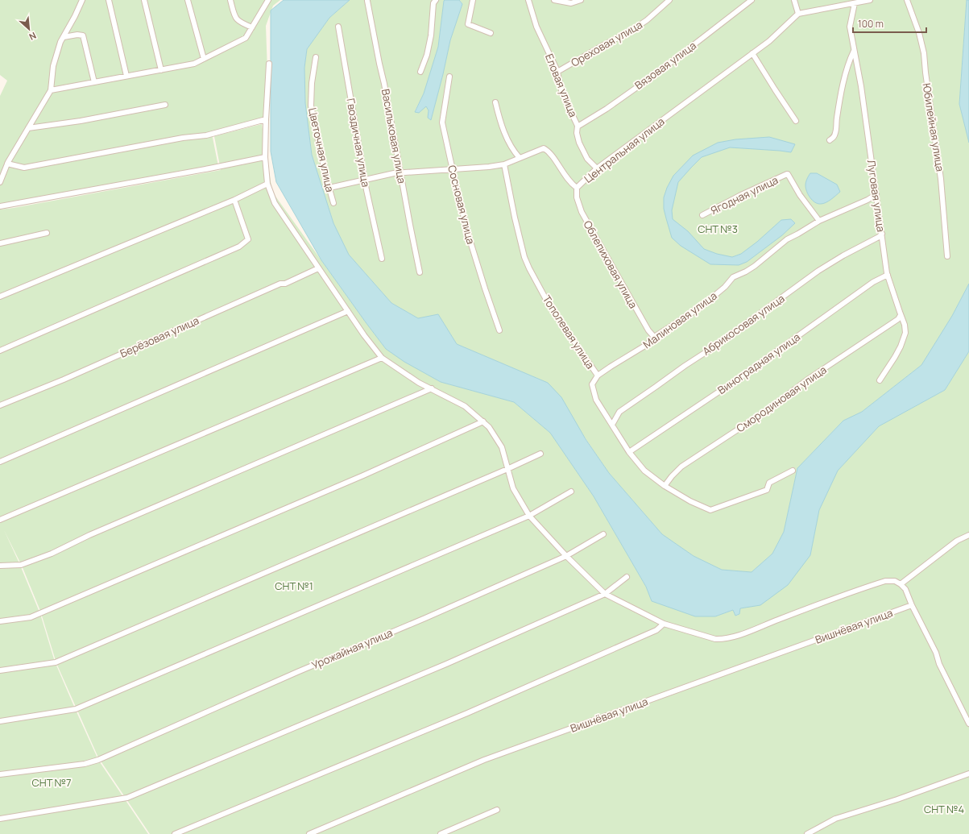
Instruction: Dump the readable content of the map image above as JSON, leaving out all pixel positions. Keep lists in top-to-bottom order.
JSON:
{
  "streets": {
    "street": [
      "Ореховая улица",
      "Вязовая улица",
      "Еловая улица",
      "Юбилейная улица",
      "Васильковая улица",
      "Гвоздичная улица",
      "Цветочная улица",
      "Центральная улица",
      "Ягодная улица",
      "Луговая улица",
      "Сосновая улица",
      "Облепиховая улица",
      "Малиновая улица",
      "Абрикосовая улица",
      "Тополевая улица",
      "Берёзовая улица",
      "Виноградная улица",
      "Смородиновая улица",
      "Вишнёвая улица",
      "Урожайная улица"
    ]
  },
  "crossings": [
    ["Ореховая улица", "Еловая улица"],
    ["Вязовая улица", "Еловая улица"],
    ["Еловая улица", "Центральная улица"],
    ["Васильковая улица", "Центральная улица"],
    ["Гвоздичная улица", "Центральная улица"],
    ["Цветочная улица", "Центральная улица"],
    ["Центральная улица", "Сосновая улица"],
    ["Центральная улица", "Облепиховая улица"],
    ["Центральная улица", "Тополевая улица"],
    ["Ягодная улица", "Малиновая улица"],
    ["Луговая улица", "Малиновая улица"],
    ["Луговая улица", "Абрикосовая улица"],
    ["Луговая улица", "Виноградная улица"],
    ["Луговая улица", "Смородиновая улица"],
    ["Облепиховая улица", "Малиновая улица"],
    ["Малиновая улица", "Тополевая улица"],
    ["Абрикосовая улица", "Тополевая улица"],
    ["Тополевая улица", "Виноградная улица"],
    ["Тополевая улица", "Смородиновая улица"]
  ],
  "parks": [
    "СНТ №3",
    "СНТ №1",
    "СНТ №7",
    "СНТ №4"
  ],
  "scale_bar": "100 m",
  "north": "bottom right"
}
